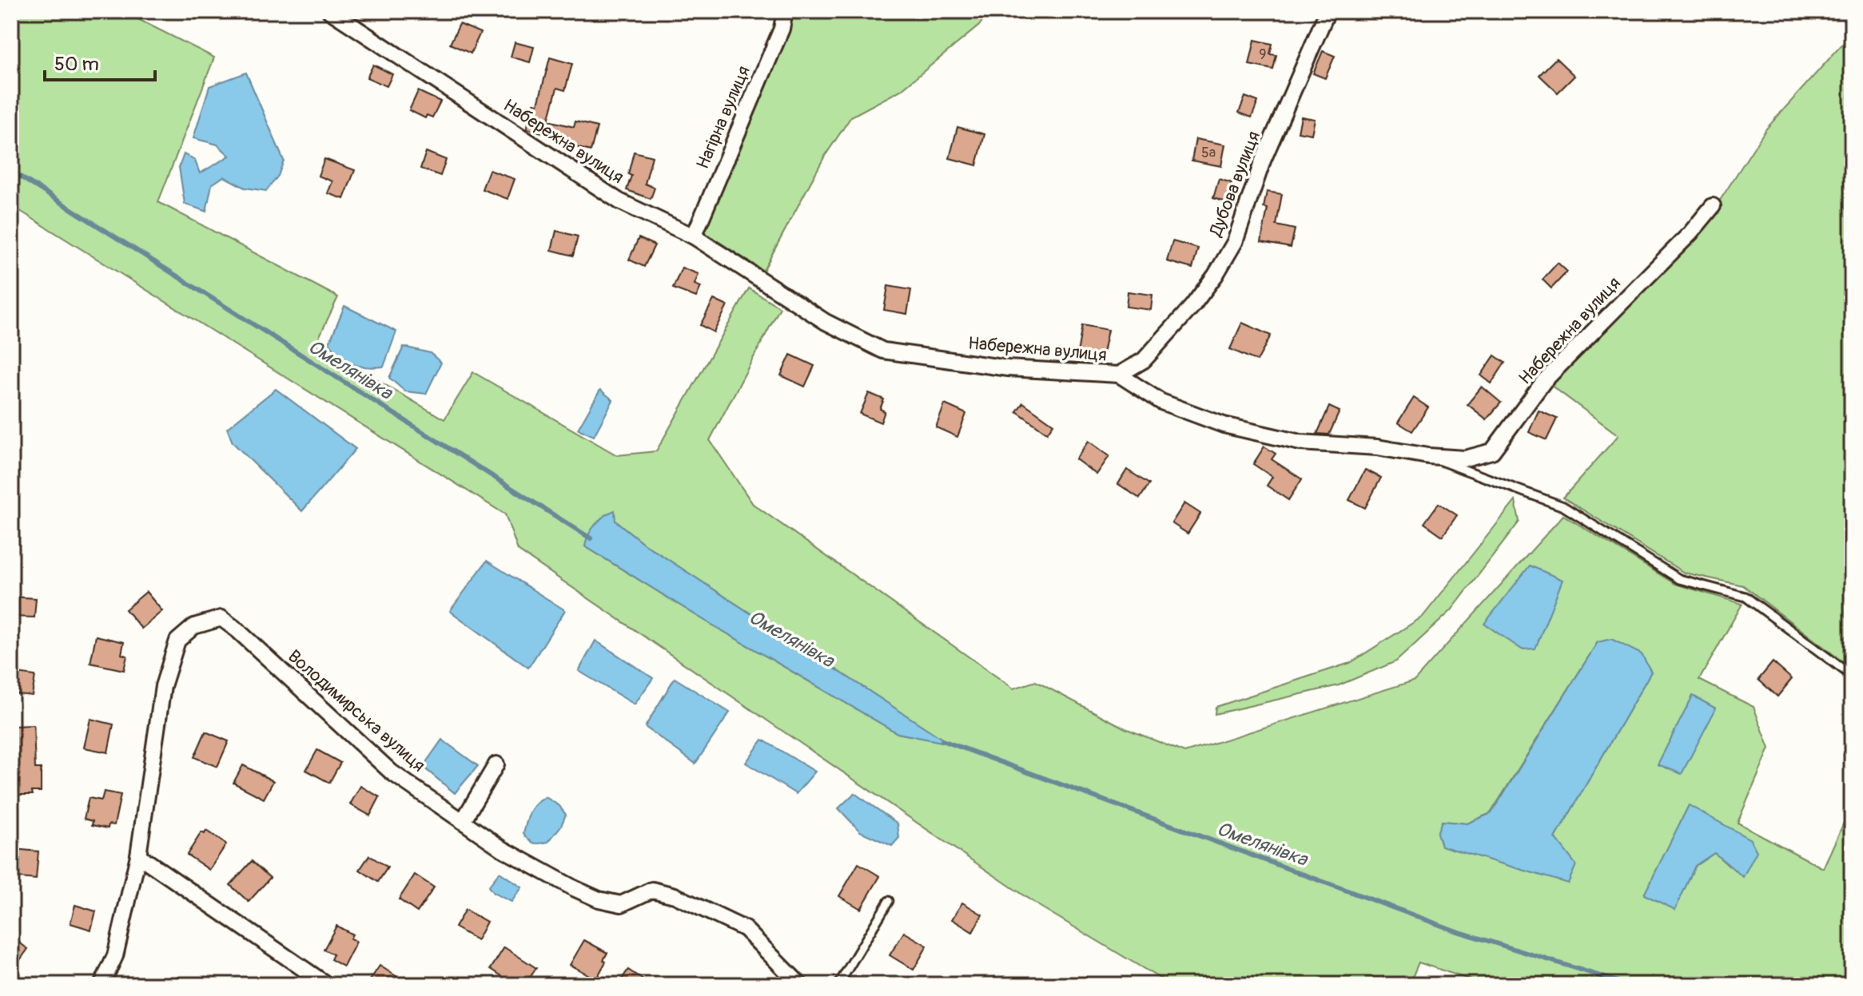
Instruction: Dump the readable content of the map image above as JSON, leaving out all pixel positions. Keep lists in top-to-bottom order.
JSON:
{
  "streets": {
    "street": [
      "Нагірна вулиця",
      "Набережна вулиця",
      "Дубова вулиця",
      "Володимирська вулиця"
    ]
  },
  "crossings": [
    ["Нагірна вулиця", "Набережна вулиця"],
    ["Набережна вулиця", "Дубова вулиця"]
  ],
  "water": ["Омелянівка"],
  "house_numbers": ["9", "5а"],
  "scale_bar": "50 m"
}
